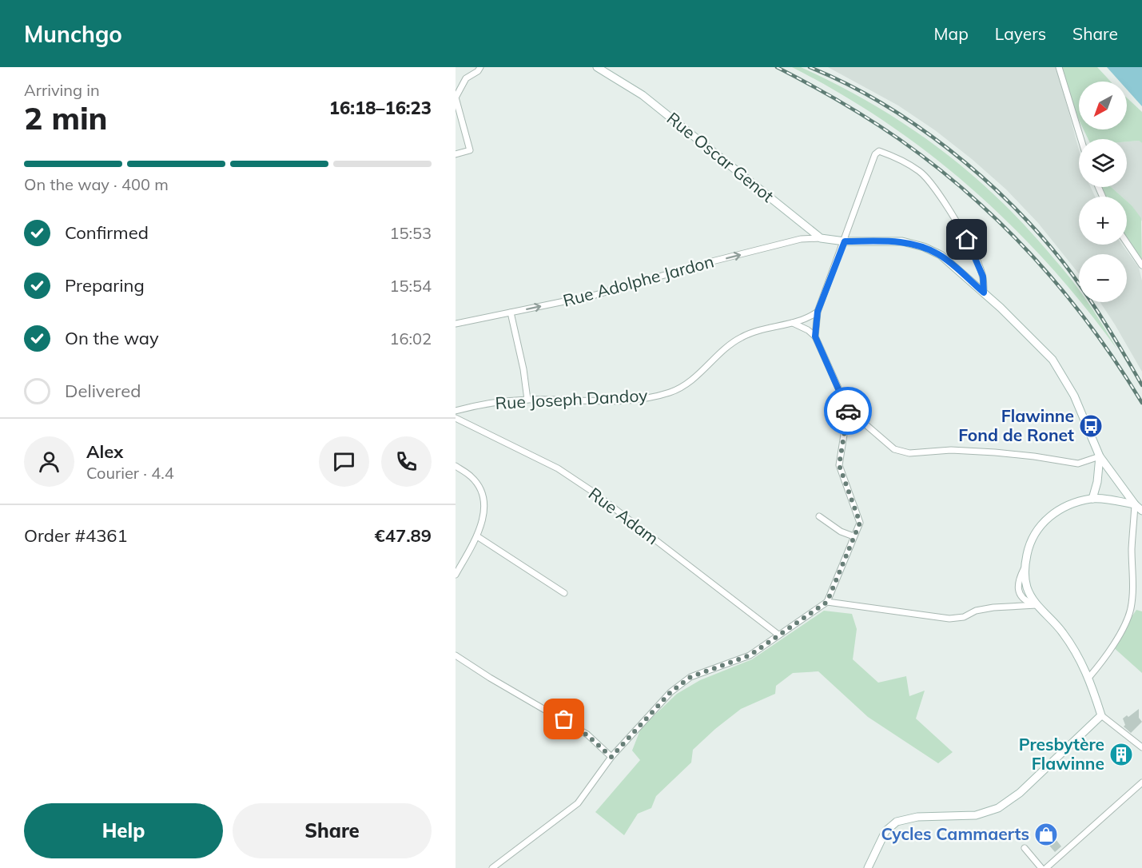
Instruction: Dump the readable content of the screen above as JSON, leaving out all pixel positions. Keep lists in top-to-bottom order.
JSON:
{
  "streets": {
    "street": [
      "Rue Oscar Genot",
      "Rue Adolphe Jardon",
      "Rue Joseph Dandoy",
      "Rue Adam"
    ]
  },
  "crossings": [
    ["Rue Oscar Genot", "Rue Adolphe Jardon"]
  ],
  "one_way": ["Rue Adolphe Jardon"],
  "places": {
    "bus stop": ["Flawinne Fond de Ronet"],
    "building": ["Presbytère Flawinne"],
    "shop": ["Cycles Cammaerts"]
  },
  "north": "bottom left",
  "page": {
    "header": "Munchgo",
    "nav": ["Map", "Layers", "Share"],
    "heading": ["2 min", "Arriving in", "16:18–16:23"],
    "panel": [
      "Alex",
      "Courier · 4.4",
      "Order #4361",
      "€47.89"
    ],
    "map_buttons": ["+", "−"],
    "bar": "On the way · 400 m",
    "list": [
      ["Confirmed", "15:53"],
      ["Preparing", "15:54"],
      ["On the way", "16:02"],
      "Delivered"
    ],
    "buttons": ["Help", "Share"]
  }
}
